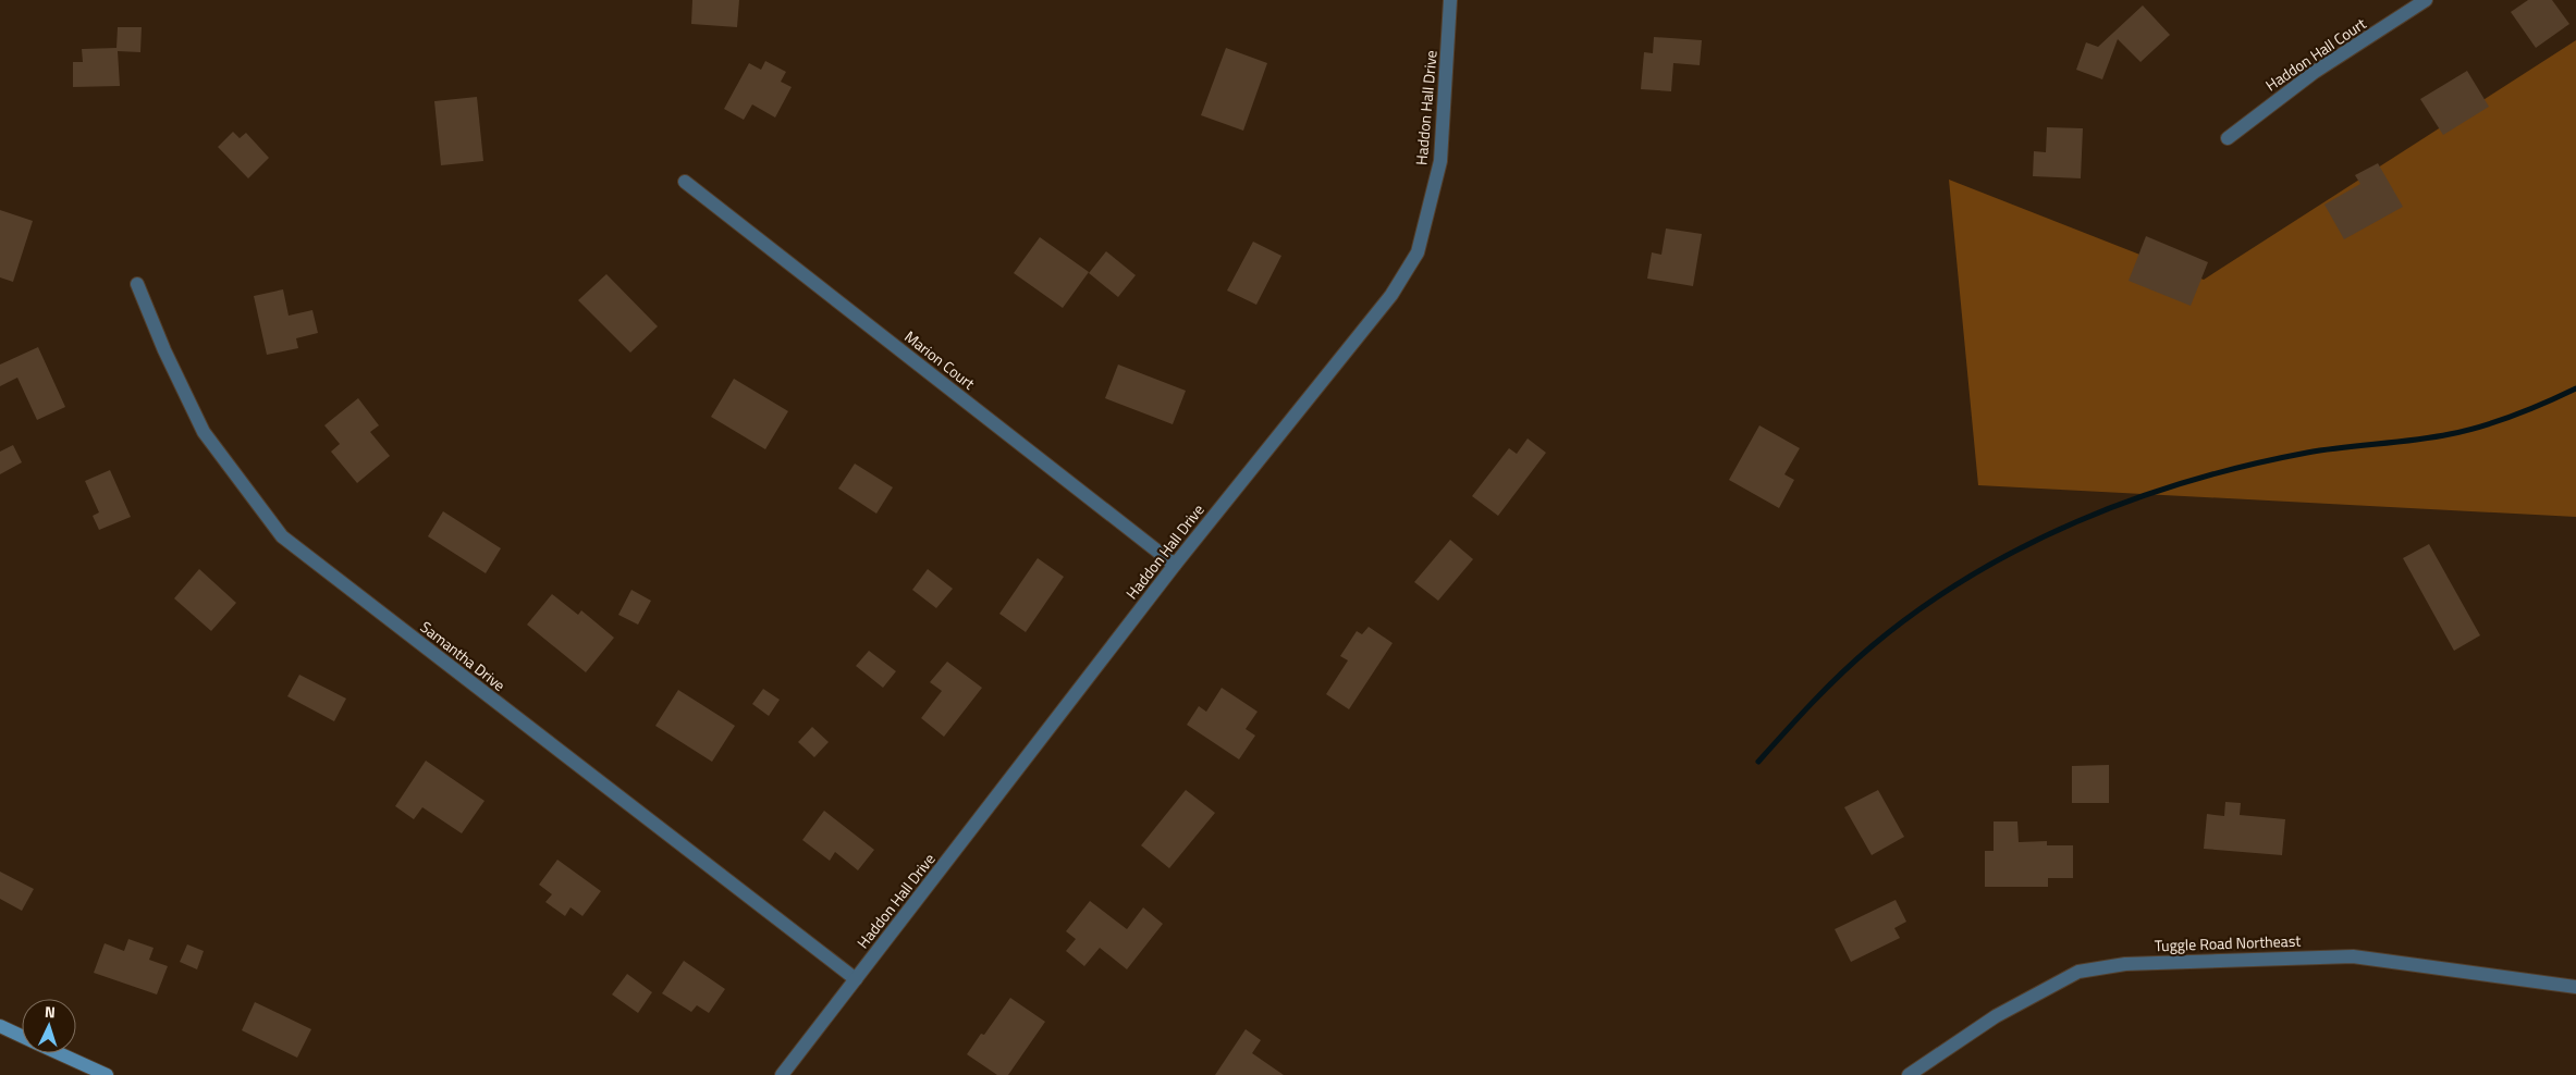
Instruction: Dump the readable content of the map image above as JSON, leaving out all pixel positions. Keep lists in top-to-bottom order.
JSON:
{
  "streets": {
    "street": [
      "Haddon Hall Court",
      "Haddon Hall Drive",
      "Marion Court",
      "Samantha Drive",
      "Tuggle Road Northeast"
    ]
  },
  "crossings": [
    ["Haddon Hall Drive", "Marion Court"],
    ["Haddon Hall Drive", "Samantha Drive"]
  ],
  "north": "top"
}
